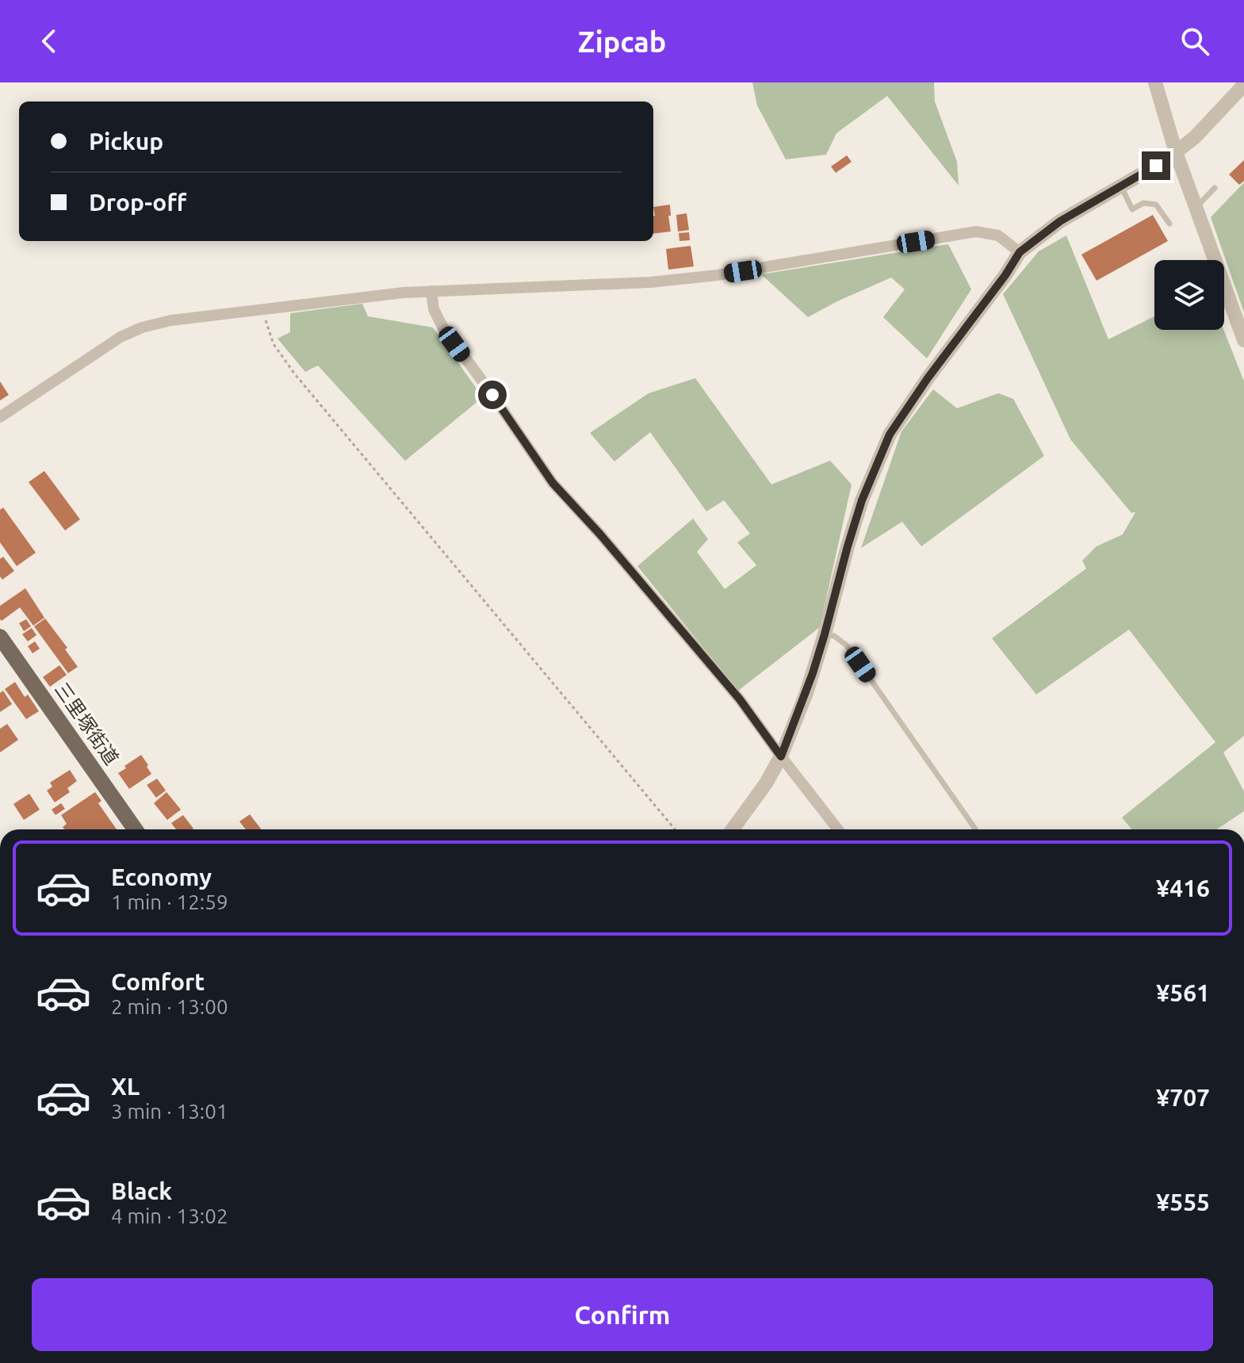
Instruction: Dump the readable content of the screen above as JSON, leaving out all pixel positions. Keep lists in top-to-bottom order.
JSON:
{
  "streets": {
    "main road": ["三里塚街道"]
  },
  "page": {
    "header": "Zipcab",
    "banner": ["Pickup", "Drop-off"],
    "list": [
      {
        "name": "Economy",
        "note": "1 min · 12:59",
        "value": "¥416"
      },
      {
        "name": "Comfort",
        "note": "2 min · 13:00",
        "value": "¥561"
      },
      {
        "name": "XL",
        "note": "3 min · 13:01",
        "value": "¥707"
      },
      {
        "name": "Black",
        "note": "4 min · 13:02",
        "value": "¥555"
      }
    ],
    "buttons": "Confirm"
  }
}
